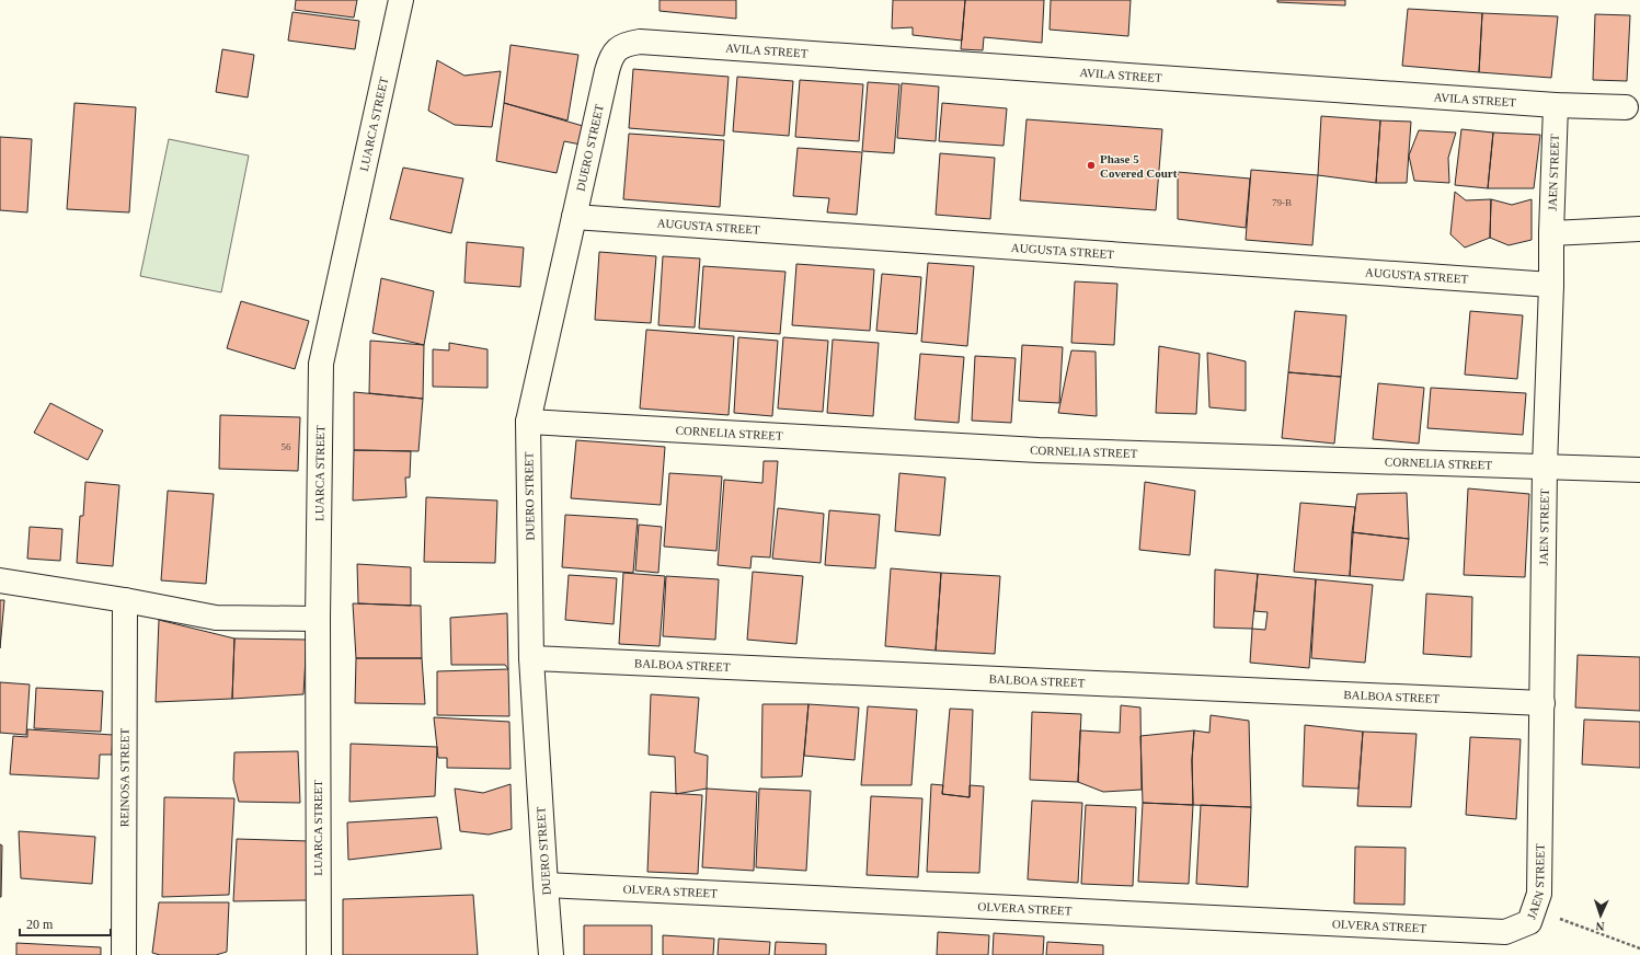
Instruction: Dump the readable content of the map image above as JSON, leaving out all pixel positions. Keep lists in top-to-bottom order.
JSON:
{
  "streets": {
    "street": [
      "AVILA STREET",
      "LUARCA STREET",
      "DUERO STREET",
      "JAEN STREET",
      "AUGUSTA STREET",
      "CORNELIA STREET",
      "BALBOA STREET",
      "REINOSA STREET",
      "OLVERA STREET"
    ]
  },
  "crossings": [
    ["AVILA STREET", "DUERO STREET"],
    ["AVILA STREET", "JAEN STREET"],
    ["DUERO STREET", "AUGUSTA STREET"],
    ["DUERO STREET", "CORNELIA STREET"],
    ["DUERO STREET", "BALBOA STREET"],
    ["DUERO STREET", "OLVERA STREET"],
    ["JAEN STREET", "AUGUSTA STREET"],
    ["JAEN STREET", "CORNELIA STREET"],
    ["JAEN STREET", "BALBOA STREET"],
    ["JAEN STREET", "OLVERA STREET"]
  ],
  "places": ["Phase 5 Covered Court"],
  "house_numbers": ["79-B", "56"],
  "scale_bar": "20 m",
  "north": "bottom"
}
